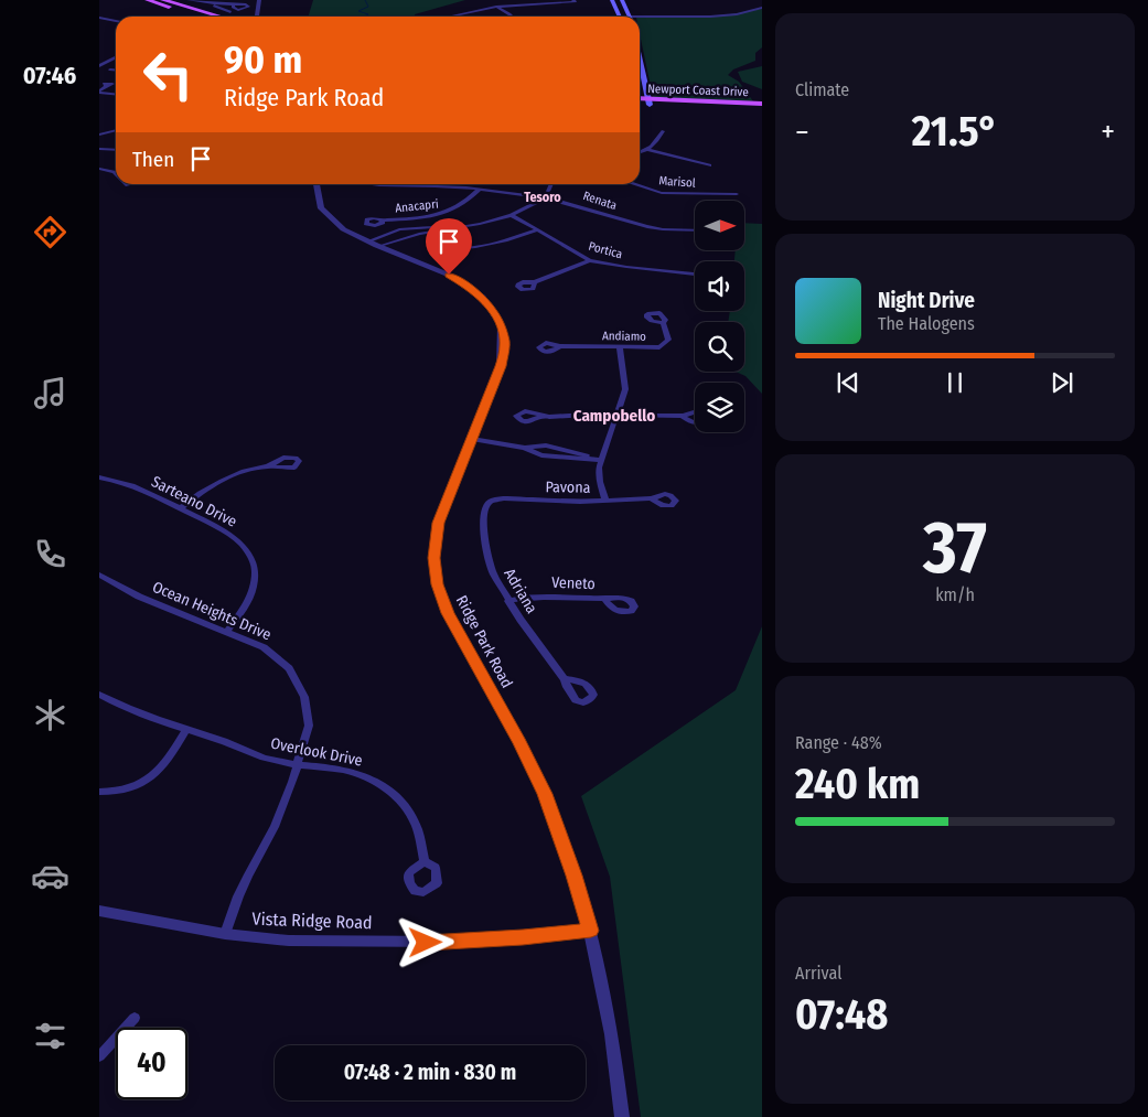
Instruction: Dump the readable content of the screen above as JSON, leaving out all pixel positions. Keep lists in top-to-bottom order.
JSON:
{
  "streets": {
    "main road": ["Newport Coast Drive"],
    "street": [
      "Marisol",
      "Renata",
      "Anacapri",
      "Portica",
      "Andiamo",
      "Pavona",
      "Sarteano Drive",
      "Veneto",
      "Adriana",
      "Ocean Heights Drive",
      "Ridge Park Road",
      "Overlook Drive",
      "Vista Ridge Road"
    ]
  },
  "crossings": [
    ["Renata", "Anacapri"],
    ["Pavona", "Adriana"],
    ["Sarteano Drive", "Ocean Heights Drive"],
    ["Veneto", "Adriana"],
    ["Ocean Heights Drive", "Overlook Drive"],
    ["Ocean Heights Drive", "Vista Ridge Road"],
    ["Ridge Park Road", "Vista Ridge Road"]
  ],
  "districts": ["Tesoro", "Campobello"],
  "north": "right",
  "page": {
    "tabs": "07:46",
    "tile": [
      "Climate",
      ["37", "km/h"],
      ["Range · 48%", "240 km"],
      ["Arrival", "07:48"]
    ],
    "turn": ["90 m", "Ridge Park Road"],
    "heat": ["−", "21.5°", "+"],
    "then": "Then",
    "song": ["Night Drive", "The Halogens"],
    "limit": "40",
    "trip": "07:48 · 2 min · 830 m"
  }
}
